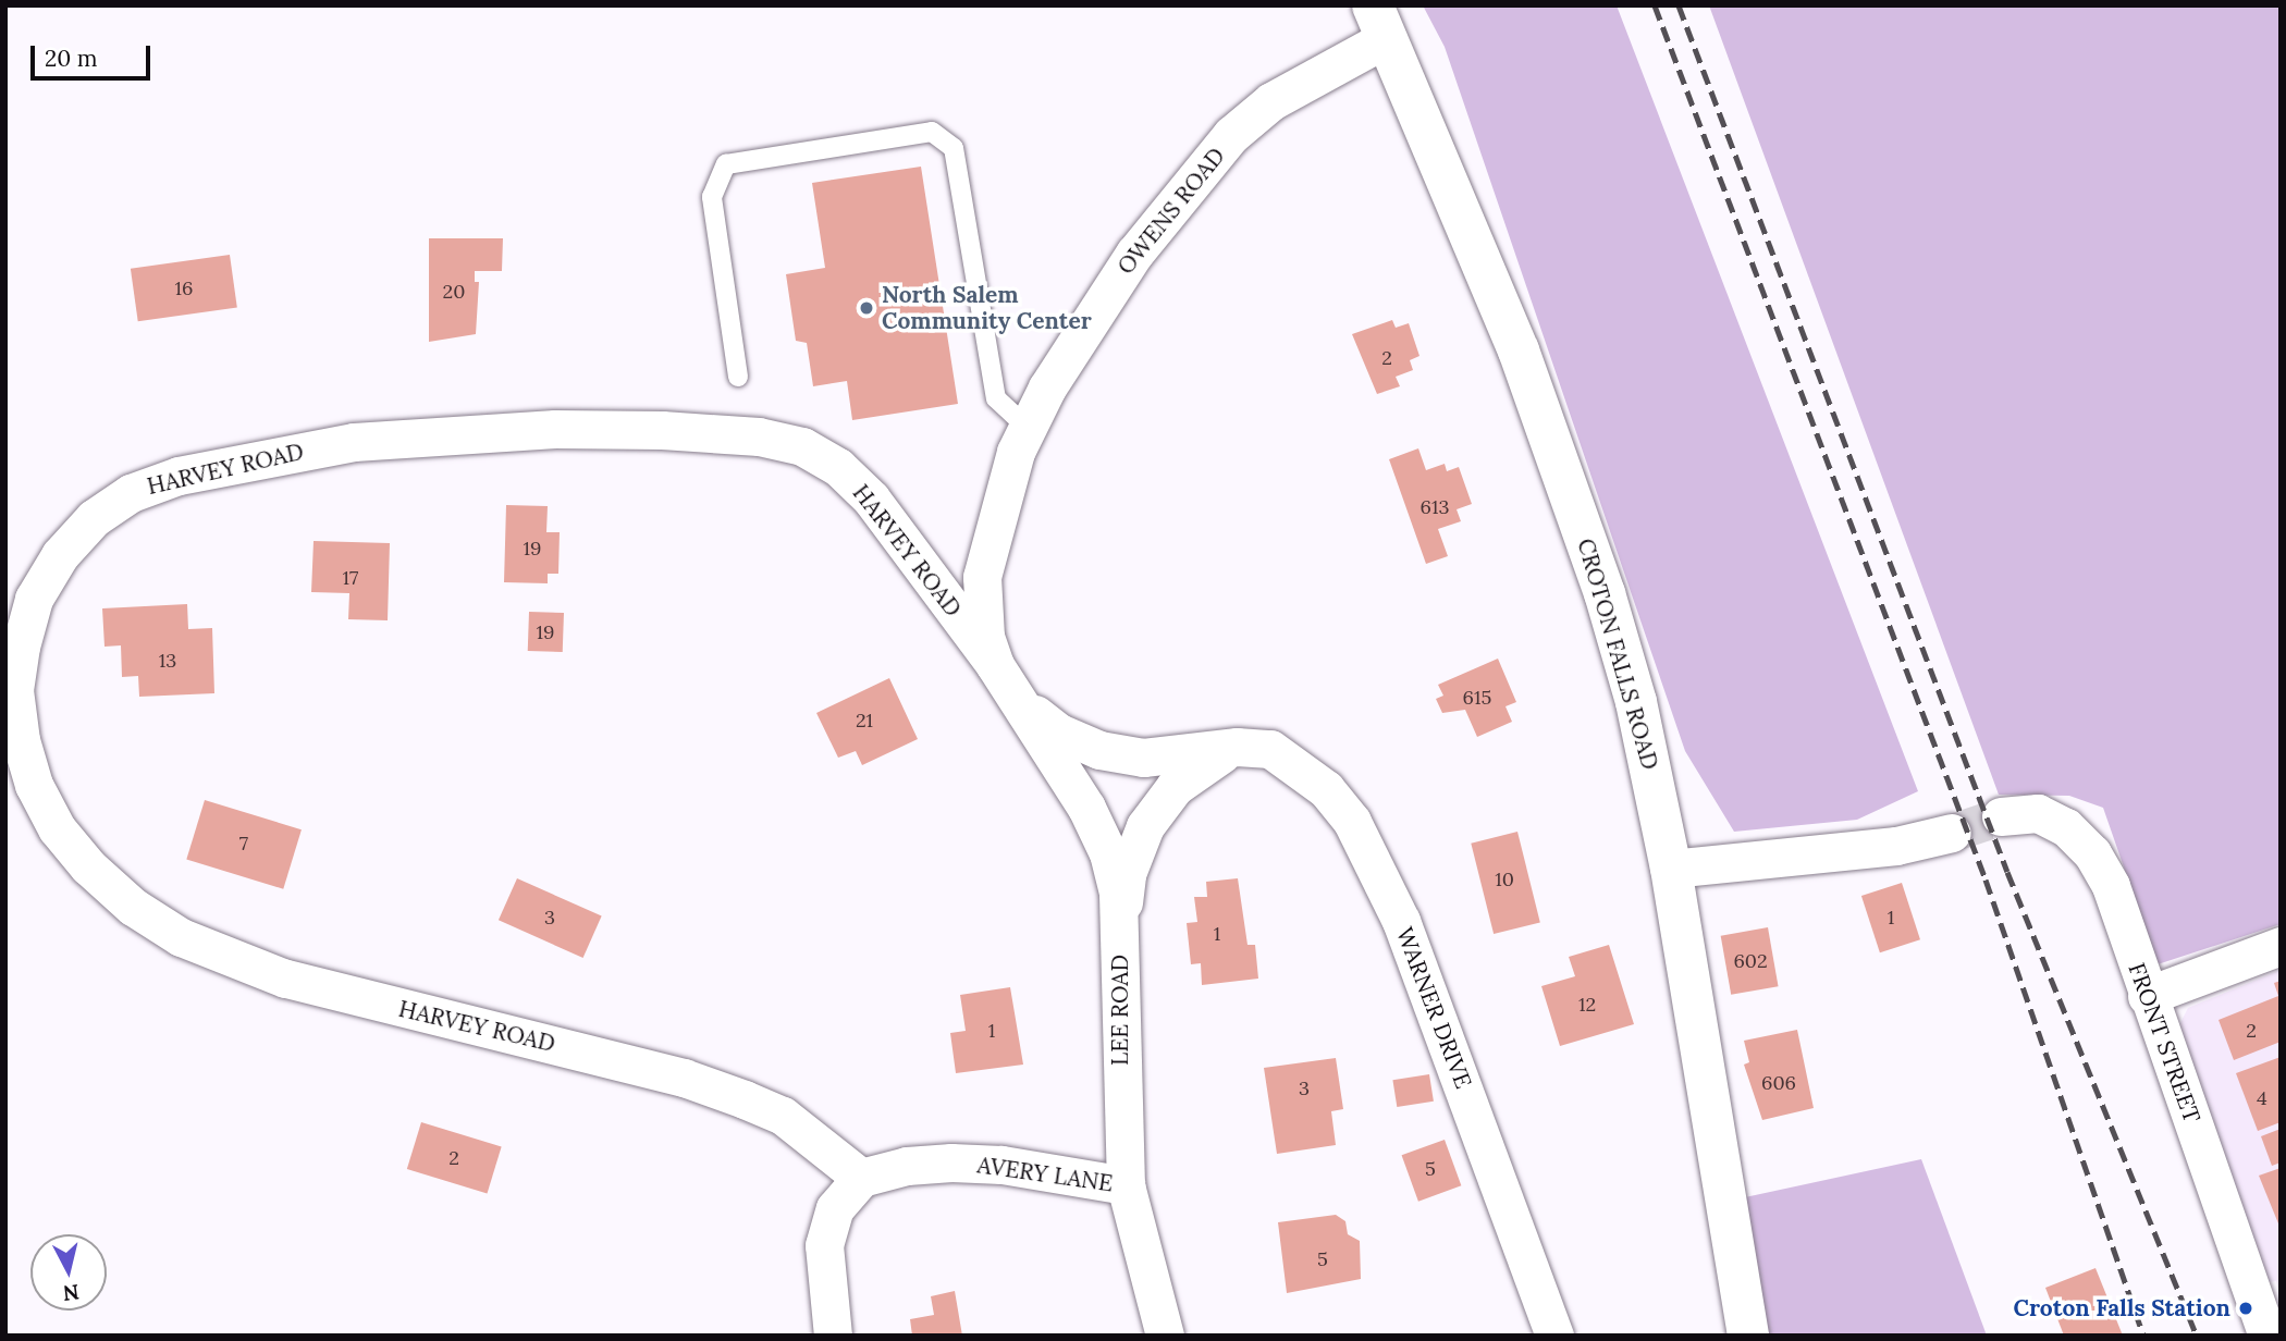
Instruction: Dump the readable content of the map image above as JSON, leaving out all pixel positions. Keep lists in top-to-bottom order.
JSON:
{
  "streets": {
    "main road": ["CROTON FALLS ROAD"],
    "street": [
      "OWENS ROAD",
      "HARVEY ROAD",
      "WARNER DRIVE",
      "LEE ROAD",
      "FRONT STREET",
      "AVERY LANE"
    ]
  },
  "crossings": [
    ["OWENS ROAD", "HARVEY ROAD"],
    ["OWENS ROAD", "CROTON FALLS ROAD"],
    ["OWENS ROAD", "WARNER DRIVE"],
    ["OWENS ROAD", "LEE ROAD"],
    ["HARVEY ROAD", "AVERY LANE"],
    ["WARNER DRIVE", "LEE ROAD"],
    ["LEE ROAD", "AVERY LANE"]
  ],
  "places": ["North Salem Community Center", "Croton Falls Station"],
  "house_numbers": [
    "16",
    "20",
    "2",
    "613",
    "19",
    "17",
    "19",
    "13",
    "615",
    "21",
    "7",
    "10",
    "3",
    "1",
    "1",
    "602",
    "12",
    "1",
    "2",
    "606",
    "3",
    "4",
    "2",
    "5",
    "5"
  ],
  "scale_bar": "20 m",
  "north": "bottom"
}
